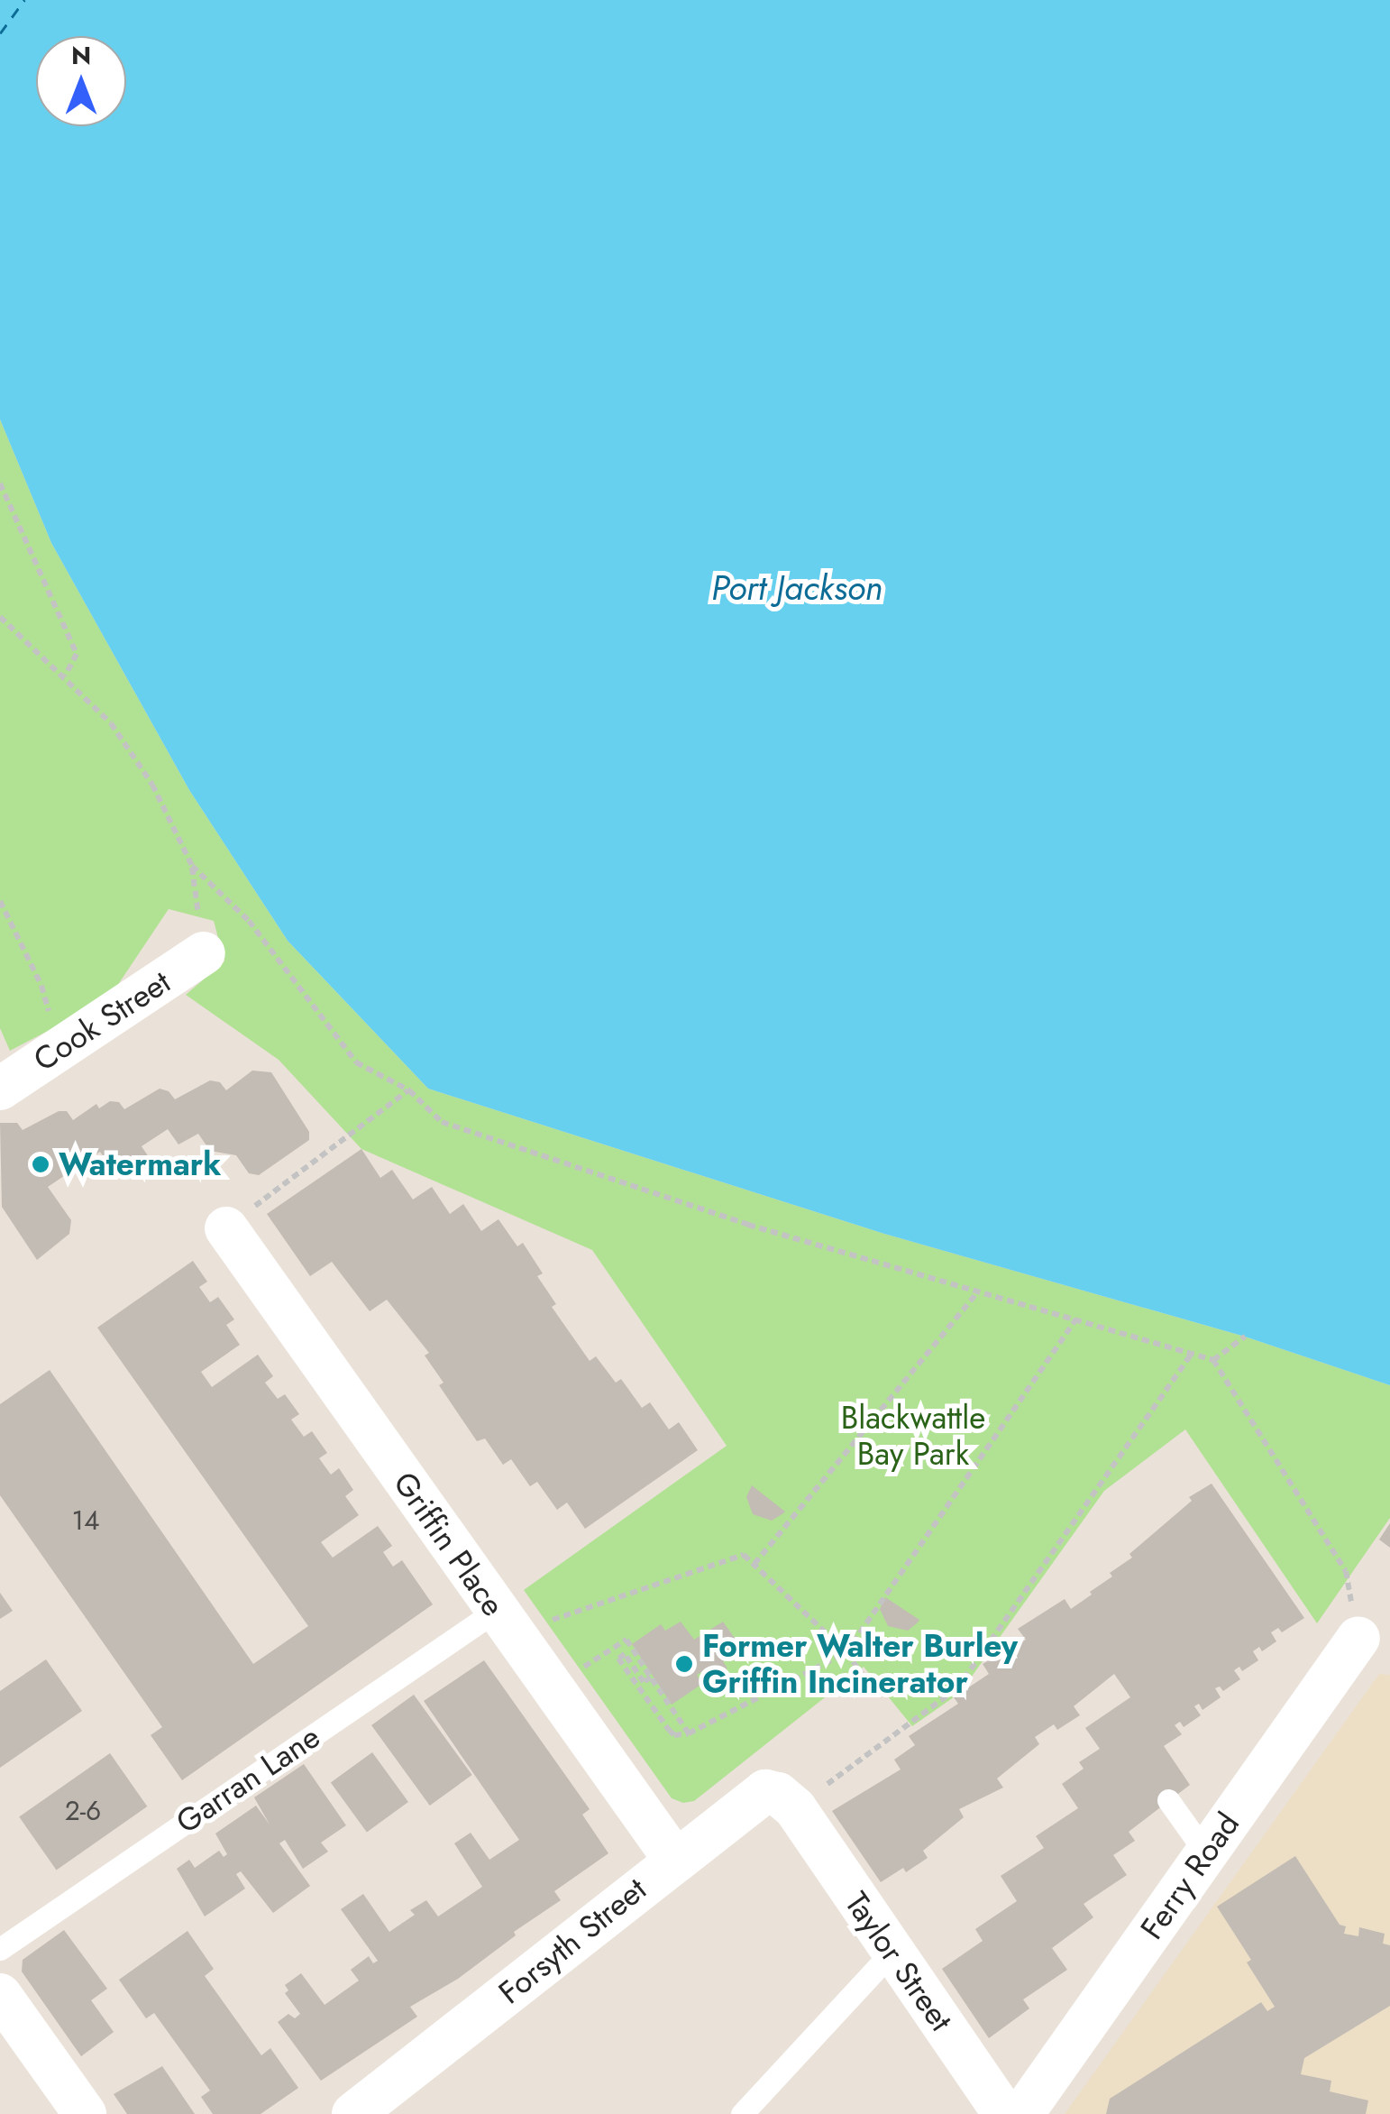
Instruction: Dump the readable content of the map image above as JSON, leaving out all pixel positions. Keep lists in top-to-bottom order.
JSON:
{
  "streets": {
    "street": [
      "Cook Street",
      "Griffin Place",
      "Ferry Road",
      "Forsyth Street",
      "Taylor Street"
    ],
    "lane": ["Garran Lane"]
  },
  "crossings": [
    ["Griffin Place", "Garran Lane"],
    ["Griffin Place", "Forsyth Street"],
    ["Forsyth Street", "Taylor Street"]
  ],
  "water": ["Port Jackson"],
  "parks": ["Blackwattle Bay Park"],
  "places": ["Watermark", "Former Walter Burley Griffin Incinerator"],
  "house_numbers": ["14", "2-6"],
  "north": "top"
}
